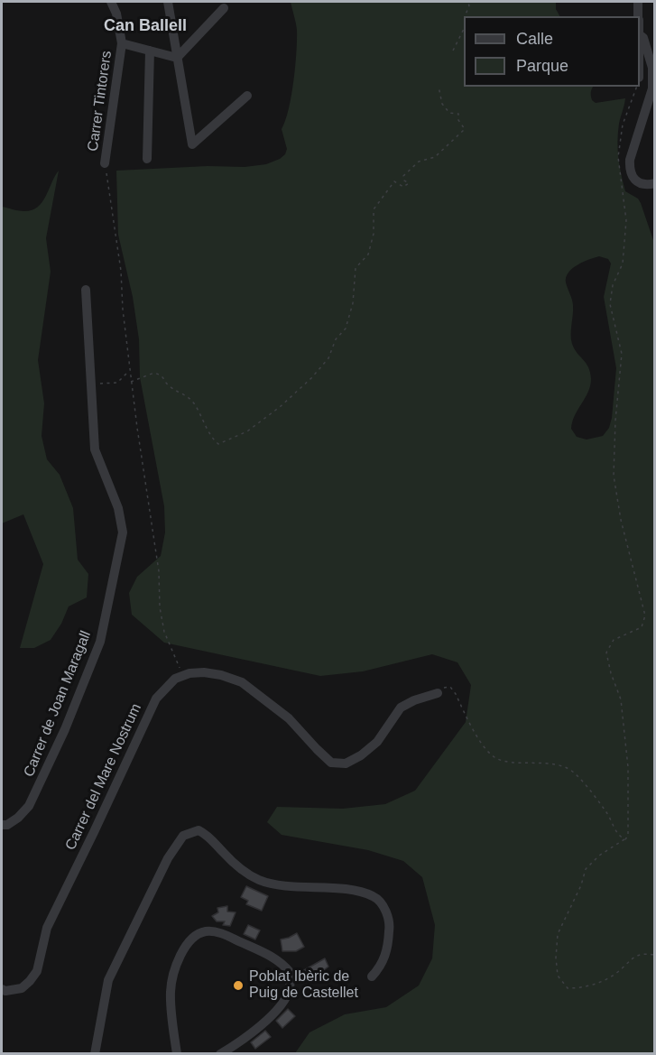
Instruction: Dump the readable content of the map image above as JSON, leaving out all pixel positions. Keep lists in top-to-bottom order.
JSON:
{
  "streets": {
    "street": ["Carrer Tintorers", "Carrer de Joan Maragall", "Carrer del Mare Nostrum"]
  },
  "districts": ["Can Ballell"],
  "places": ["Poblat Ibèric de Puig de Castellet"],
  "legend": ["Calle", "Parque"]
}
